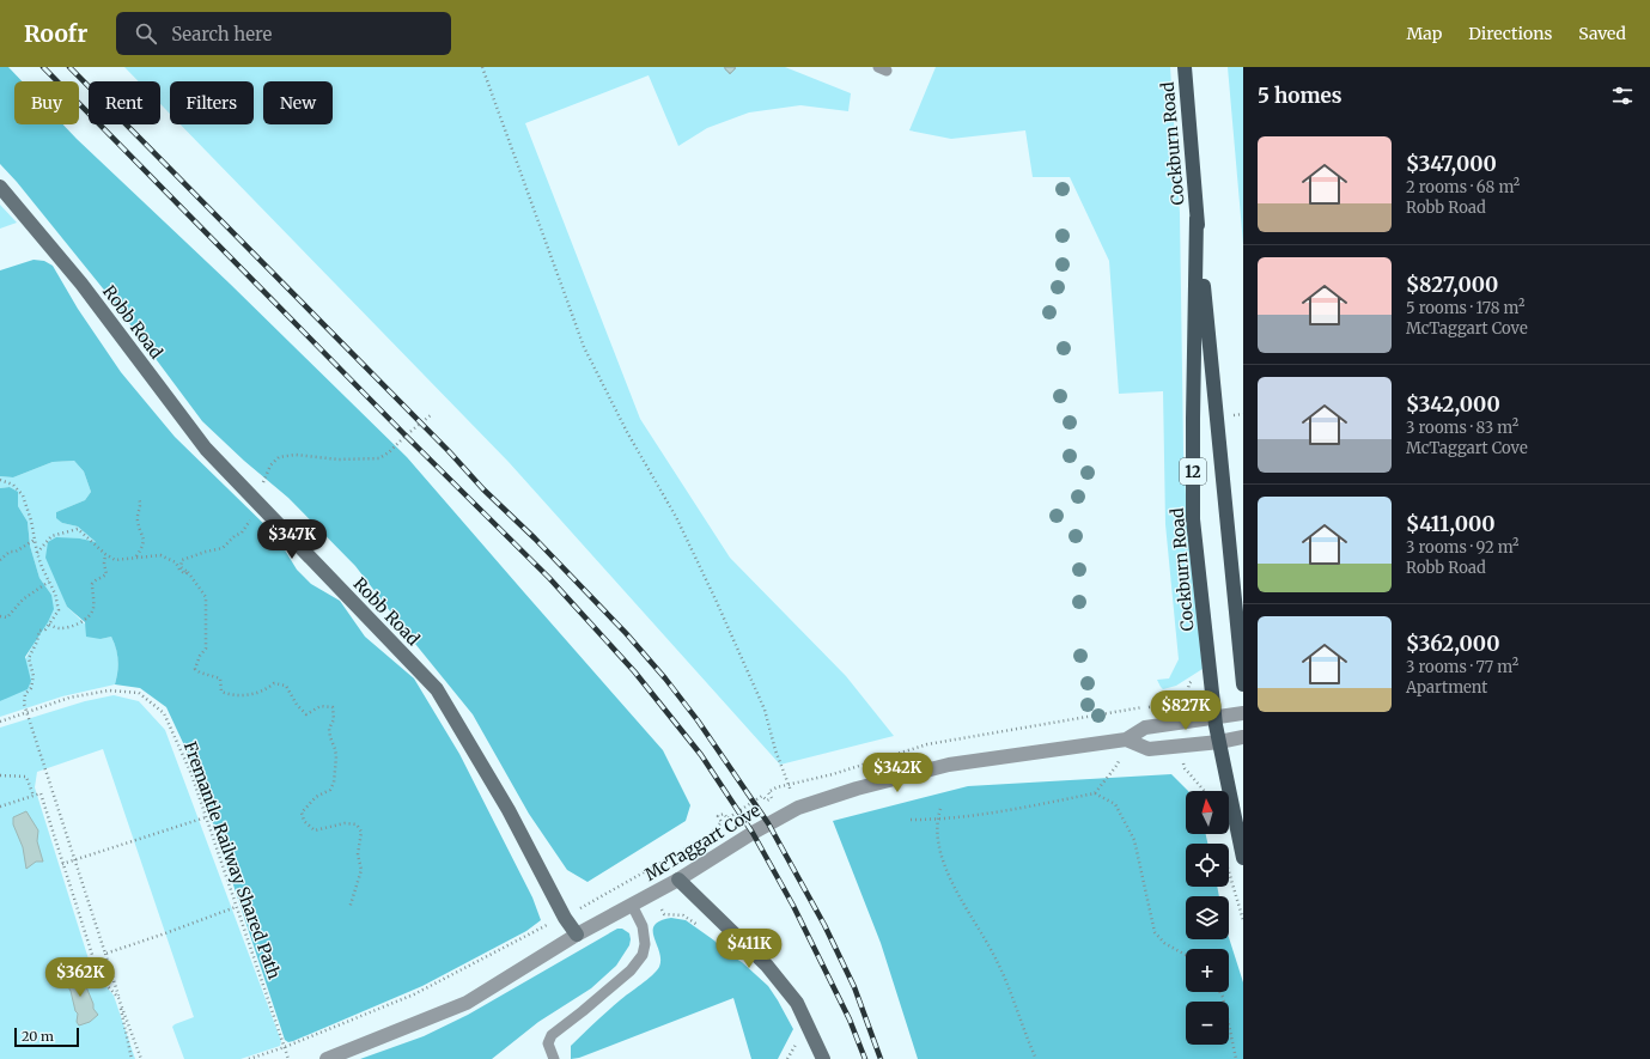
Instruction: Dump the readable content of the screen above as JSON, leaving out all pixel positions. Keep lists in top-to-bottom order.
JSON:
{
  "streets": {
    "main road": ["Cockburn Road", "12"],
    "street": ["Robb Road", "McTaggart Cove"],
    "path": ["Fremantle Railway Shared Path"]
  },
  "crossings": [
    ["Cockburn Road", "McTaggart Cove"],
    ["Robb Road", "McTaggart Cove"]
  ],
  "scale_bar": "20 m",
  "north": "top",
  "page": {
    "header": "Roofr",
    "search": "Search here",
    "nav": ["Map", "Directions", "Saved"],
    "heading": "5 homes",
    "chip": [
      "Buy",
      "Rent",
      "Filters",
      "New"
    ],
    "list": [
      {
        "name": "$347,000",
        "note": "2 rooms · 68 m² · Robb Road"
      },
      {
        "name": "$827,000",
        "note": "5 rooms · 178 m² · McTaggart Cove"
      },
      {
        "name": "$342,000",
        "note": "3 rooms · 83 m² · McTaggart Cove"
      },
      {
        "name": "$411,000",
        "note": "3 rooms · 92 m² · Robb Road"
      },
      {
        "name": "$362,000",
        "note": "3 rooms · 77 m² · Apartment"
      }
    ],
    "price": [
      "$347K",
      "$827K",
      "$342K",
      "$411K",
      "$362K"
    ],
    "map_buttons": ["+", "−"],
    "scale": "20 m"
  }
}
